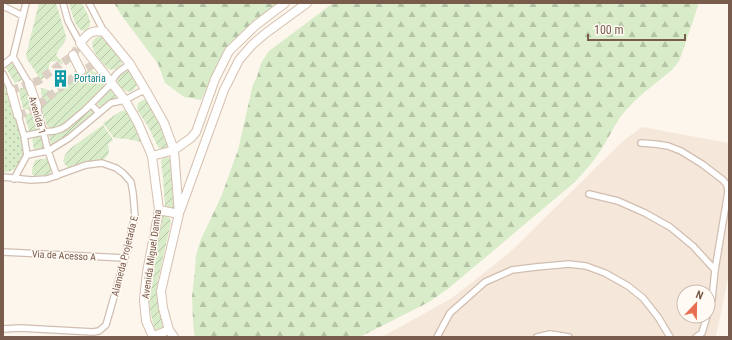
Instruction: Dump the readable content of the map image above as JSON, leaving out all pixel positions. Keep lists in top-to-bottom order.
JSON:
{
  "streets": {
    "street": [
      "Avenida 1",
      "Avenida Miguel Damha",
      "Via de Acesso A",
      "Alameda Projetada E"
    ]
  },
  "crossings": [
    ["Avenida 1", "Alameda Projetada E"],
    ["Via de Acesso A", "Alameda Projetada E"]
  ],
  "places": {
    "building": ["Portaria"]
  },
  "scale_bar": "100 m",
  "north": "top"
}
